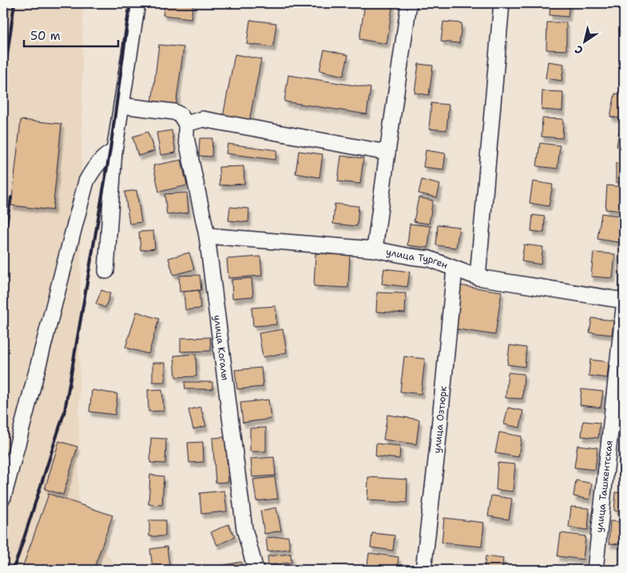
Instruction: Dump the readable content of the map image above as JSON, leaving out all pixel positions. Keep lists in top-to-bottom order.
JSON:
{
  "streets": {
    "street": [
      "улица Турген",
      "улица Когалы",
      "улица Озтюрк",
      "улица Ташкентская"
    ]
  },
  "crossings": [
    ["улица Турген", "улица Когалы"],
    ["улица Турген", "улица Озтюрк"]
  ],
  "scale_bar": "50 m",
  "north": "bottom left"
}
